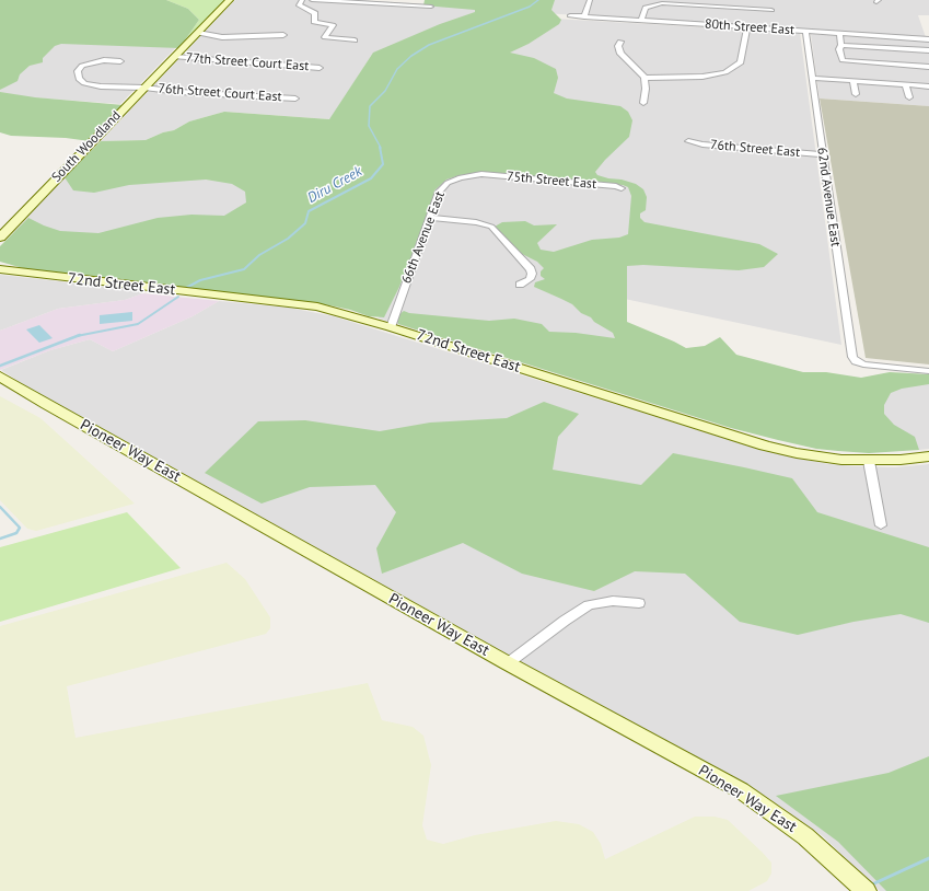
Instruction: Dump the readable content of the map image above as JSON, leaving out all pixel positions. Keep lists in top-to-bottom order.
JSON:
{
  "streets": {
    "main road": ["South Woodland", "72nd Street East", "Pioneer Way East"],
    "street": [
      "80th Street East",
      "77th Street Court East",
      "76th Street Court East",
      "76th Street East",
      "75th Street East",
      "62nd Avenue East",
      "66th Avenue East"
    ]
  },
  "crossings": [
    ["80th Street East", "62nd Avenue East"],
    ["77th Street Court East", "South Woodland"],
    ["76th Street Court East", "South Woodland"],
    ["76th Street East", "62nd Avenue East"],
    ["75th Street East", "66th Avenue East"],
    ["66th Avenue East", "72nd Street East"]
  ],
  "water": ["Diru Creek"]
}
